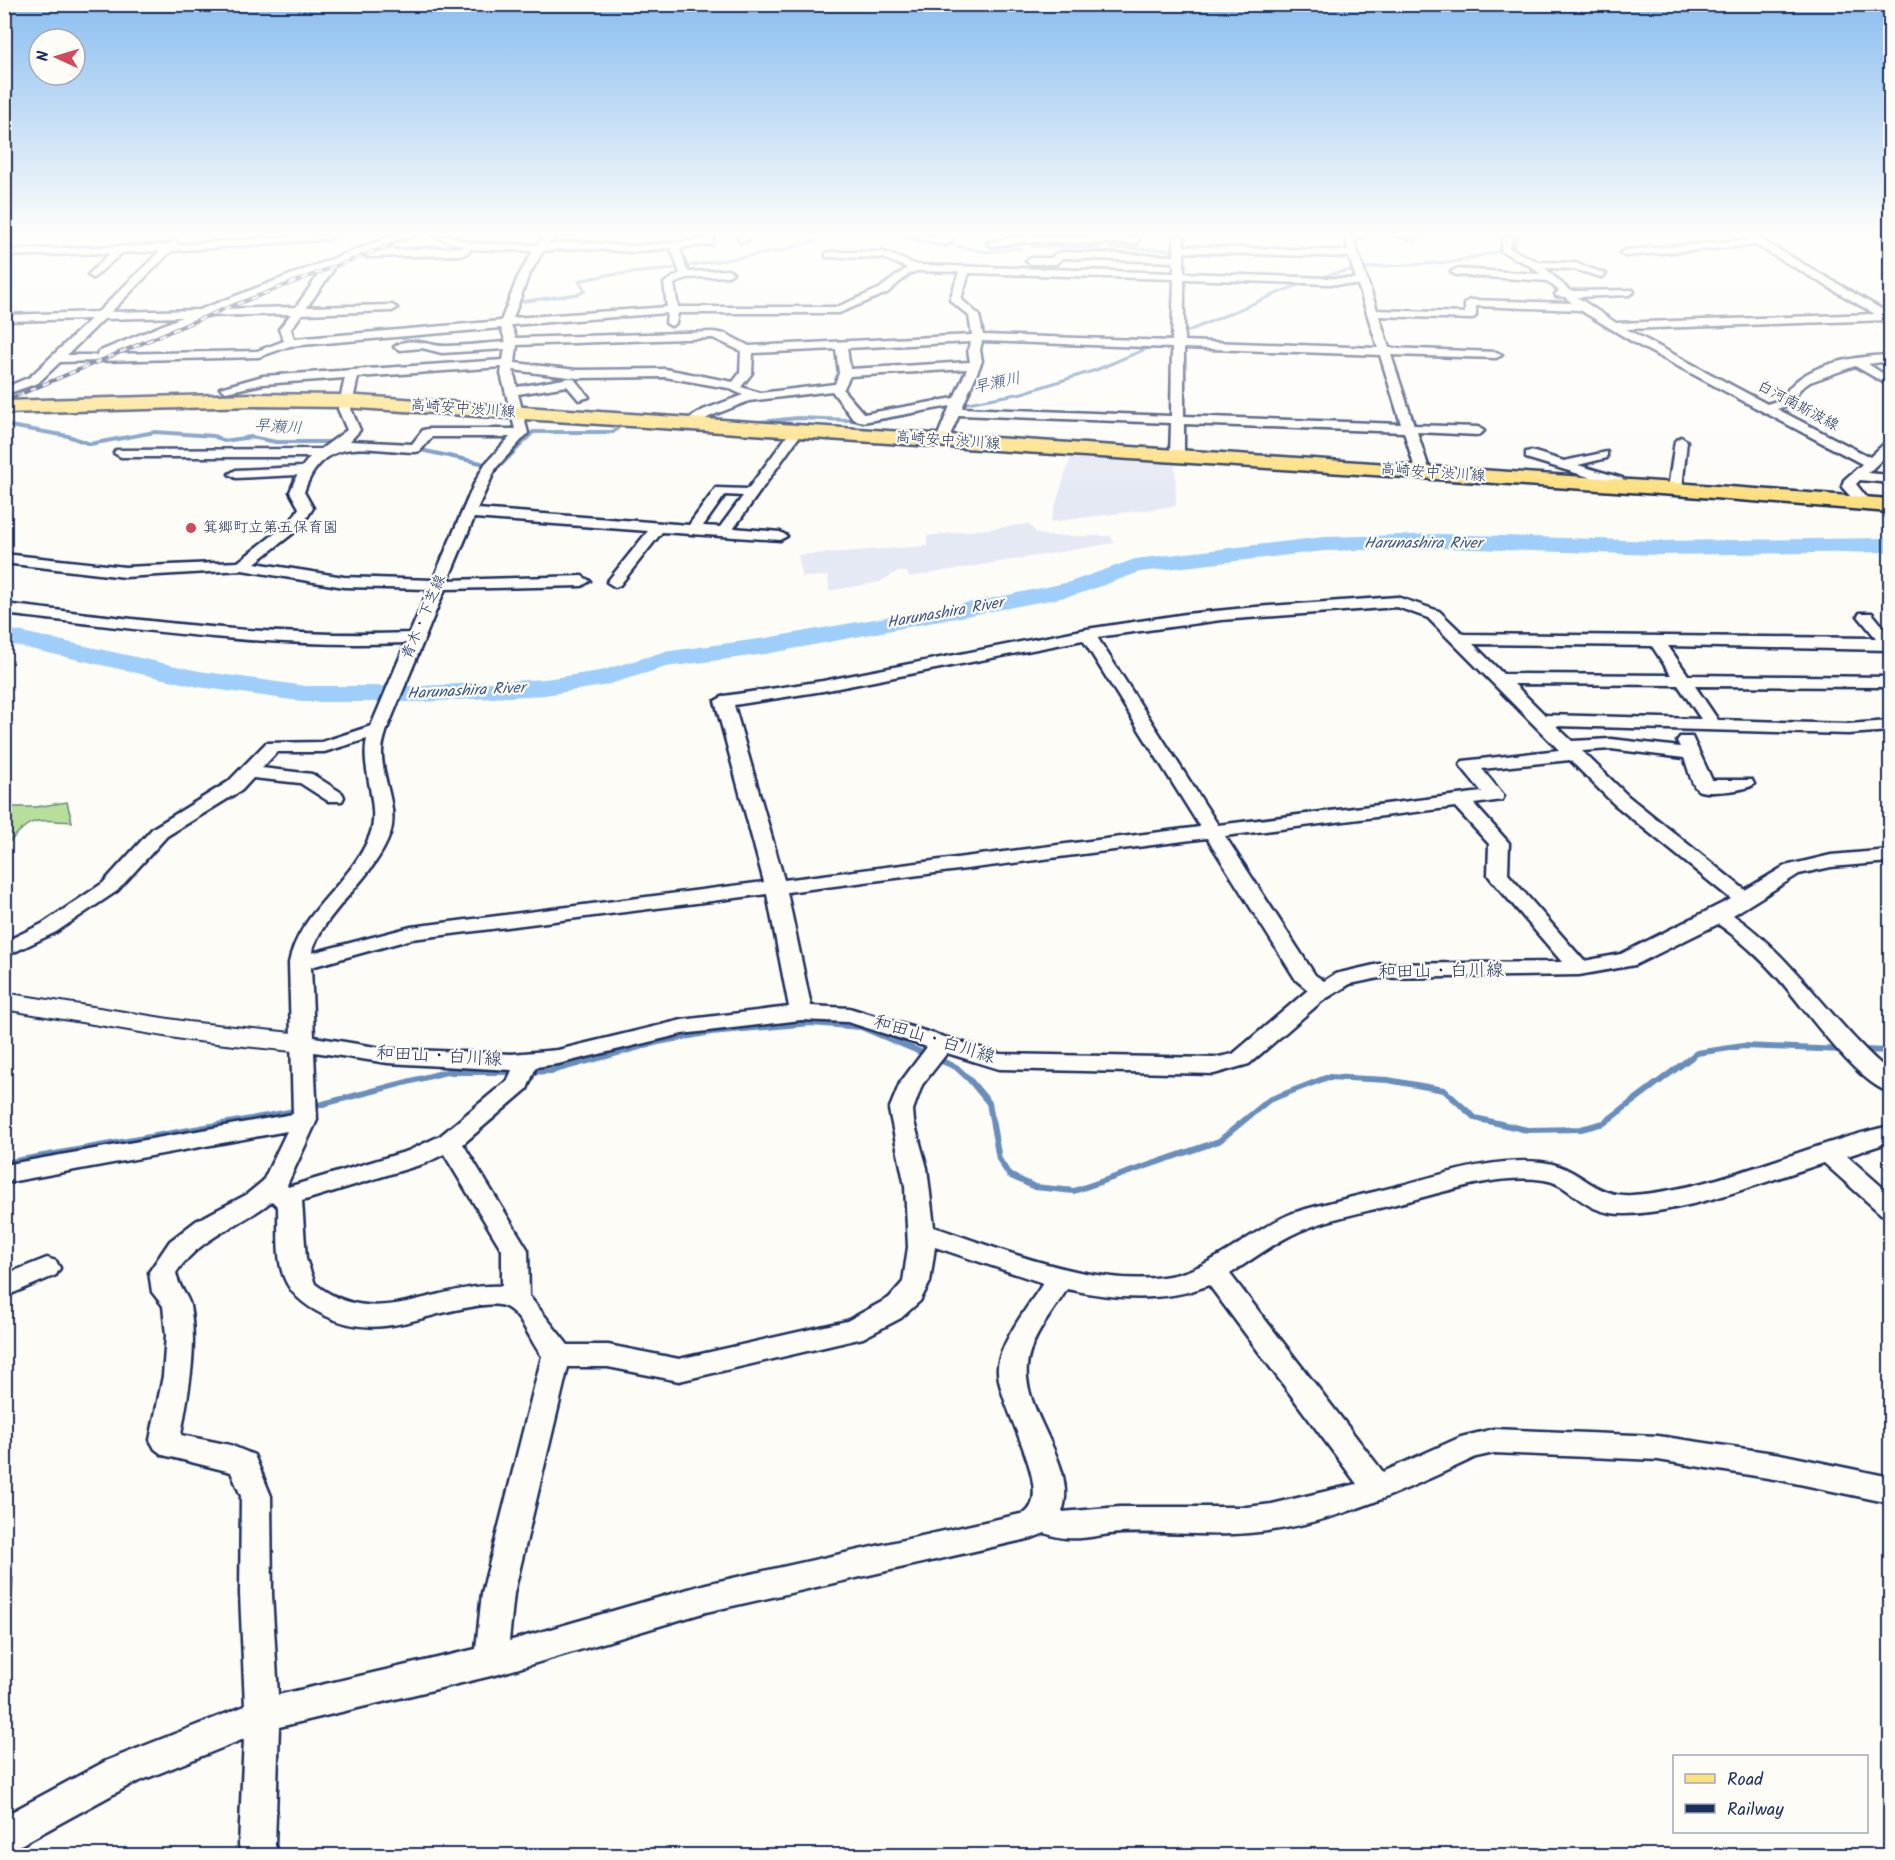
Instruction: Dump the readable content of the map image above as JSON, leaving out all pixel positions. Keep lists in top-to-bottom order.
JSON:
{
  "streets": {
    "main road": ["高崎安中渋川線"],
    "street": ["白河南斯波線", "青木・下芝線", "和田山・白川線"]
  },
  "crossings": [
    ["青木・下芝線", "和田山・白川線"]
  ],
  "water": ["早瀬川", "Harunashira River"],
  "places": ["箕郷町立第五保育園"],
  "legend": ["Road", "Railway"],
  "north": "left"
}
